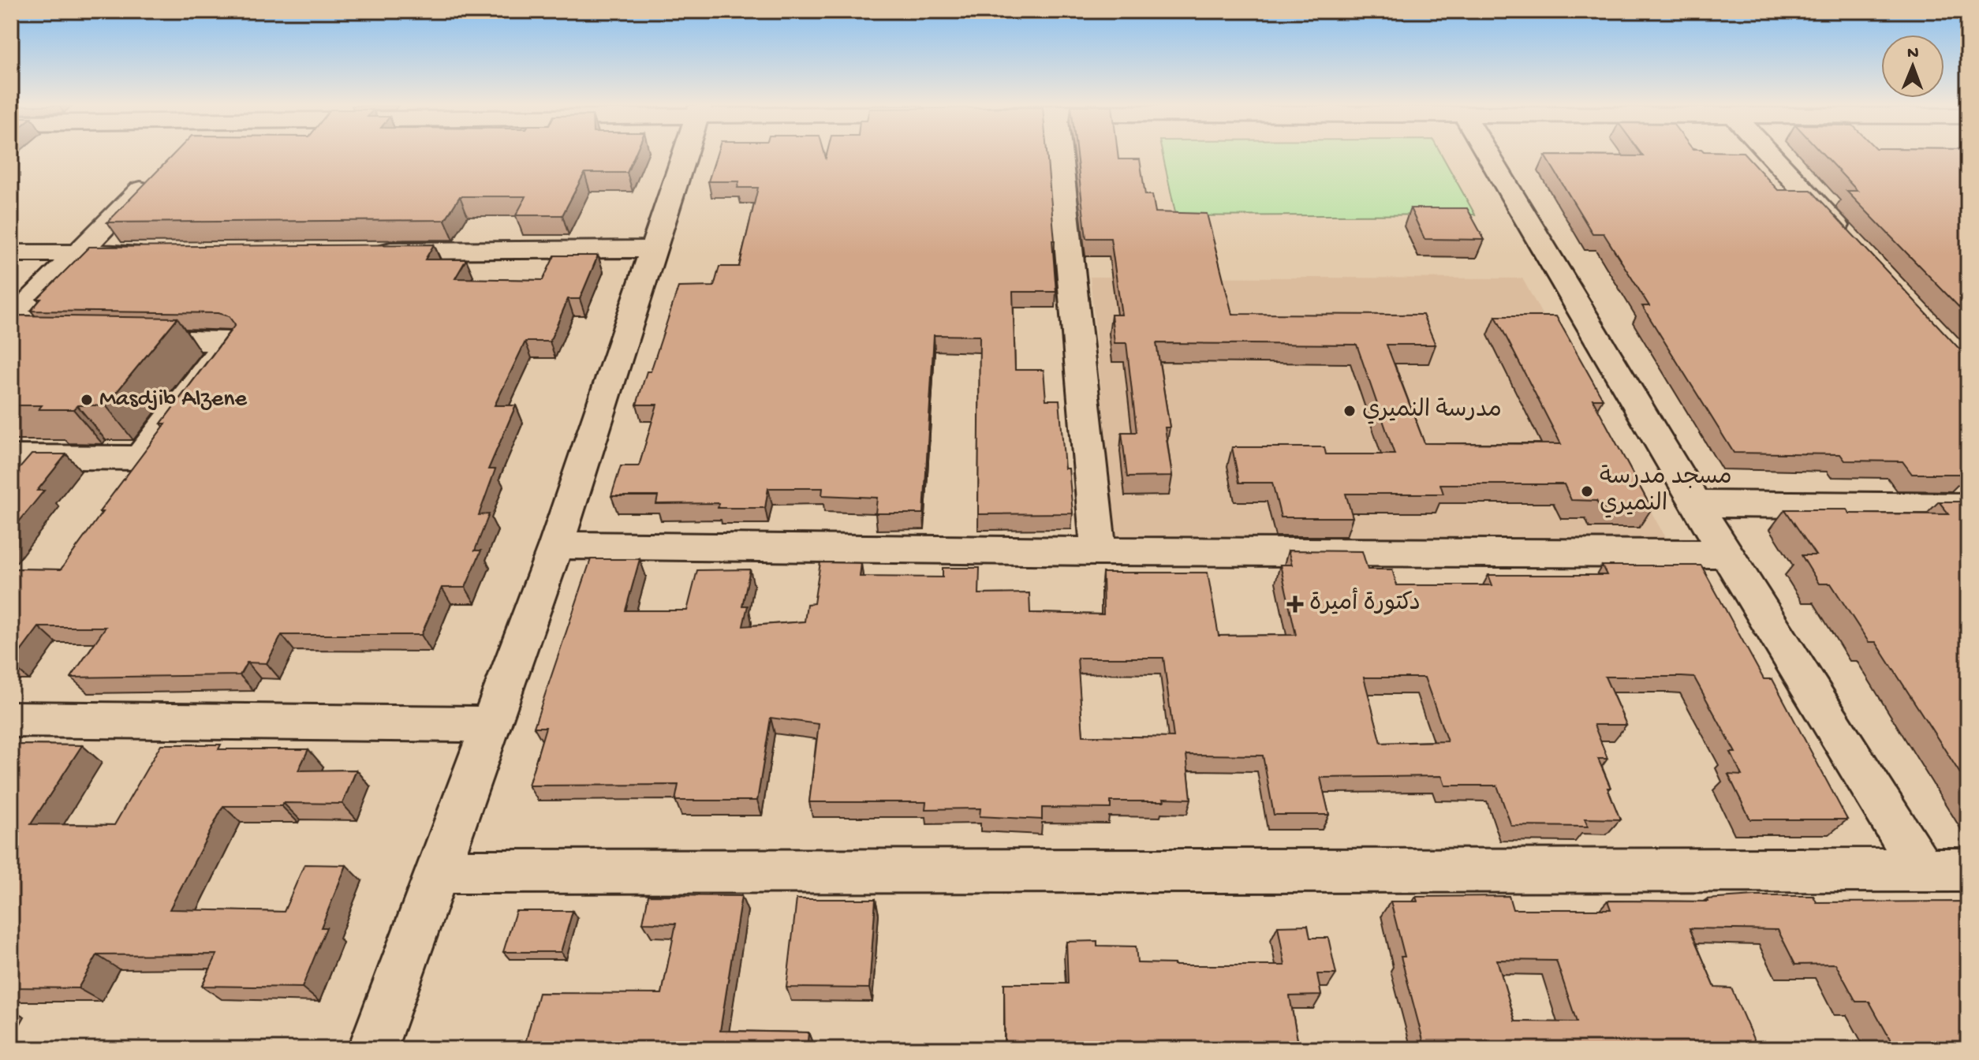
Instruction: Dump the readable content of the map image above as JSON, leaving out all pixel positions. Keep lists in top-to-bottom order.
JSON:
{
  "places": {
    "other": ["Masdjib Alzene", "مدرسة النميري", "مسجد مدرسة النميري"],
    "health": ["دكتورة أميرة"]
  },
  "north": "top"
}
